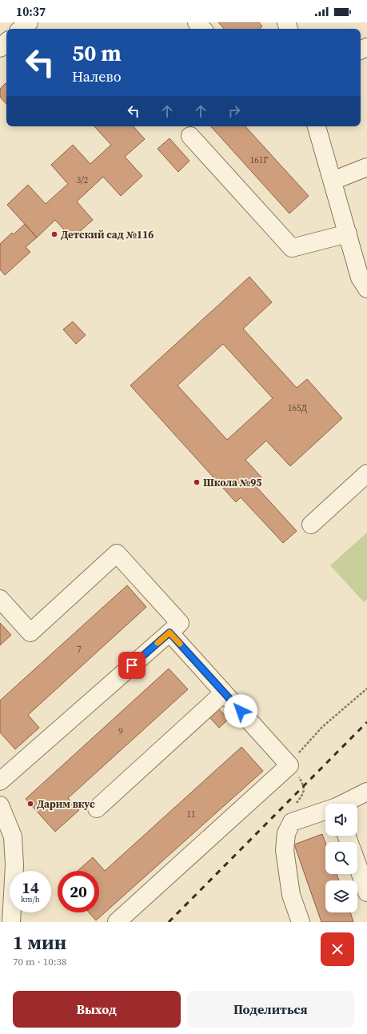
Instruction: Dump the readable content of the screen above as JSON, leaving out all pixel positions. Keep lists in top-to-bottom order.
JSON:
{
  "places": ["Детский сад №116", "Школа №95", "Дарим вкус"],
  "house_numbers": [
    "161Г",
    "3/2",
    "165Д",
    "7",
    "9",
    "11"
  ],
  "page": {
    "status": "10:37",
    "turn": ["50 m", "Налево"],
    "speed": "14 km/h",
    "limit": "20",
    "heading": ["1 мин", "70 m · 10:38"],
    "buttons": ["Выход", "Поделиться"]
  }
}
